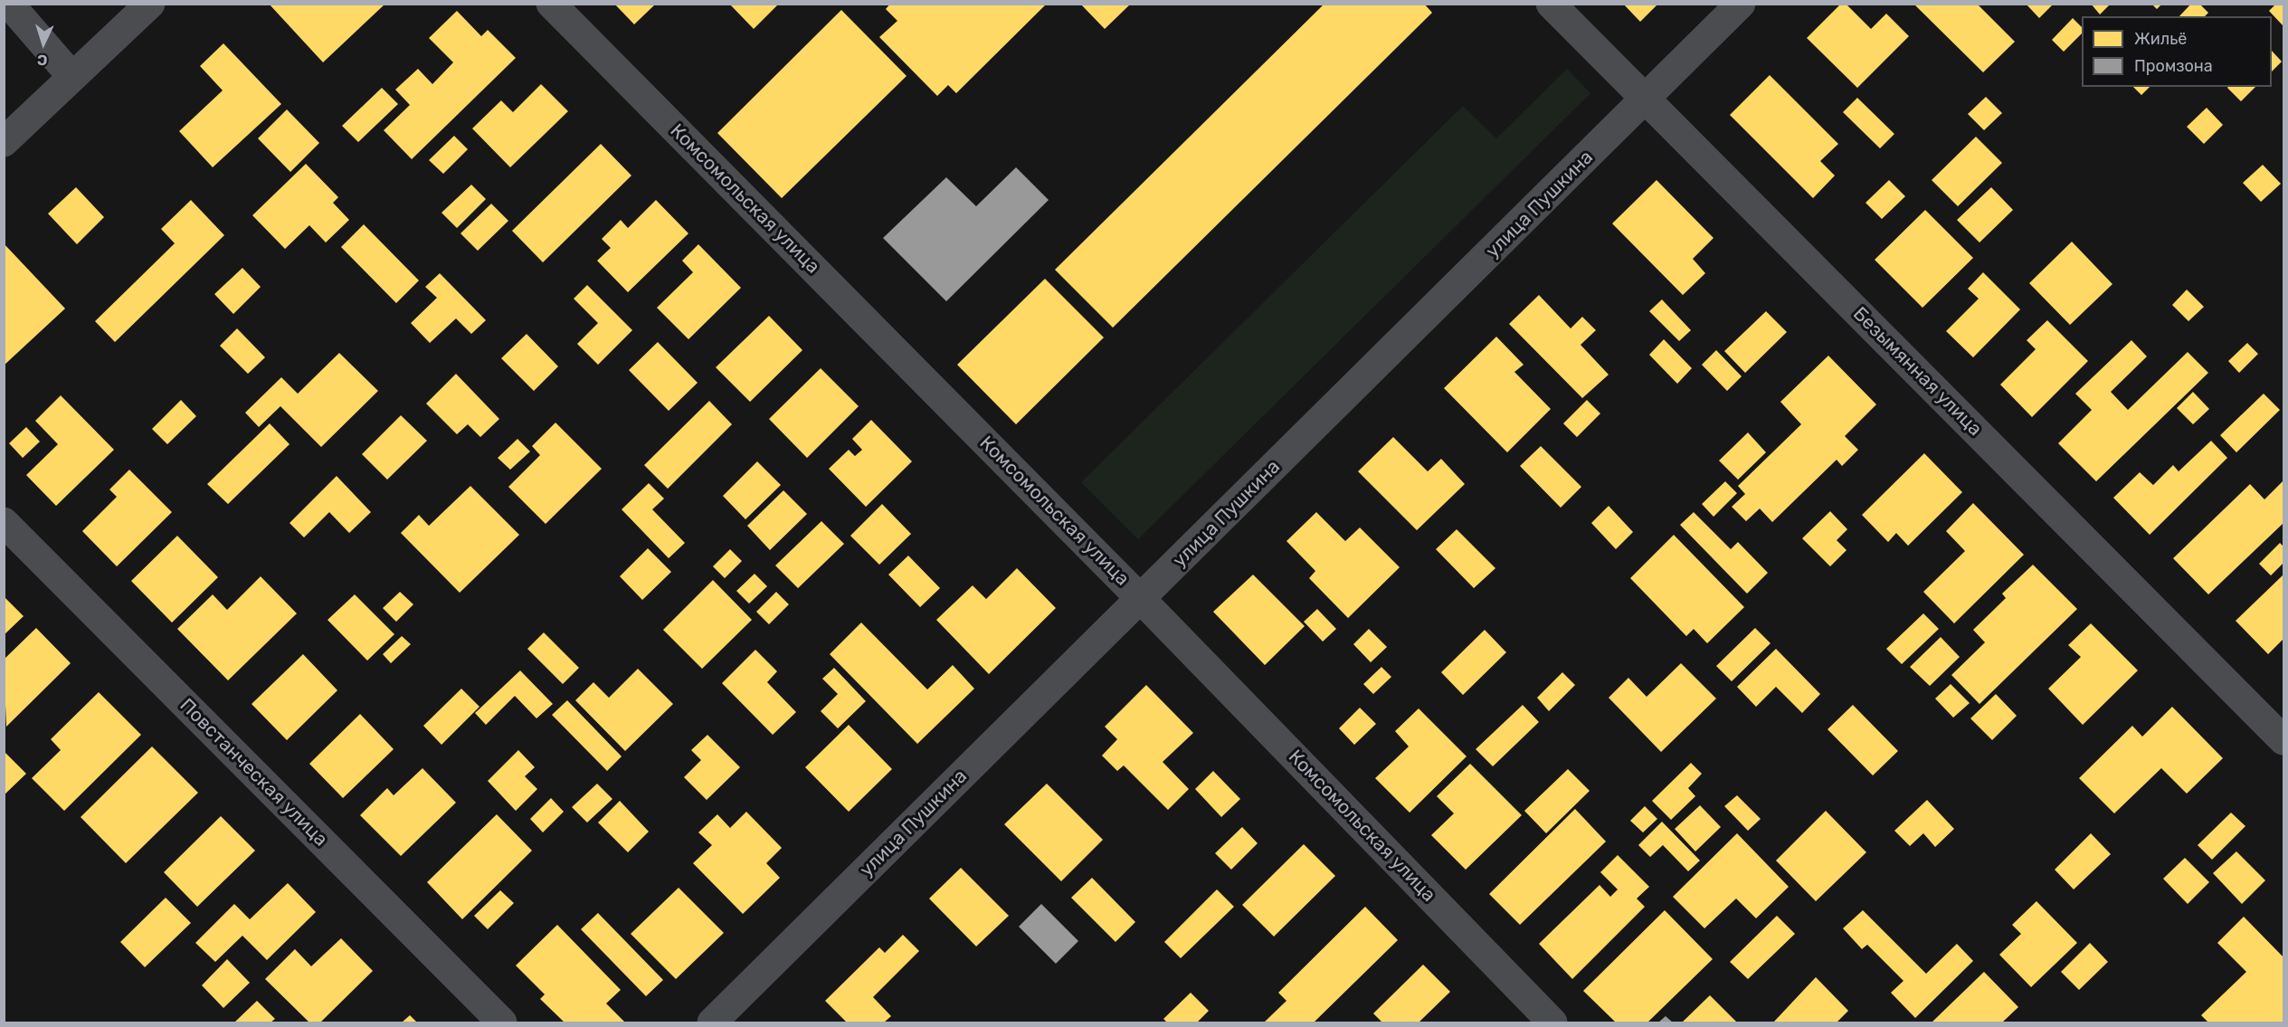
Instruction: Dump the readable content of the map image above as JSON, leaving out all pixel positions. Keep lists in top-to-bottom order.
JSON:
{
  "streets": {
    "street": [
      "Комсомольская улица",
      "улица Пушкина",
      "Безымянная улица",
      "Повстанческая улица"
    ]
  },
  "crossings": [
    ["Комсомольская улица", "улица Пушкина"],
    ["улица Пушкина", "Безымянная улица"]
  ],
  "legend": ["Жильё", "Промзона"],
  "north": "bottom"
}
